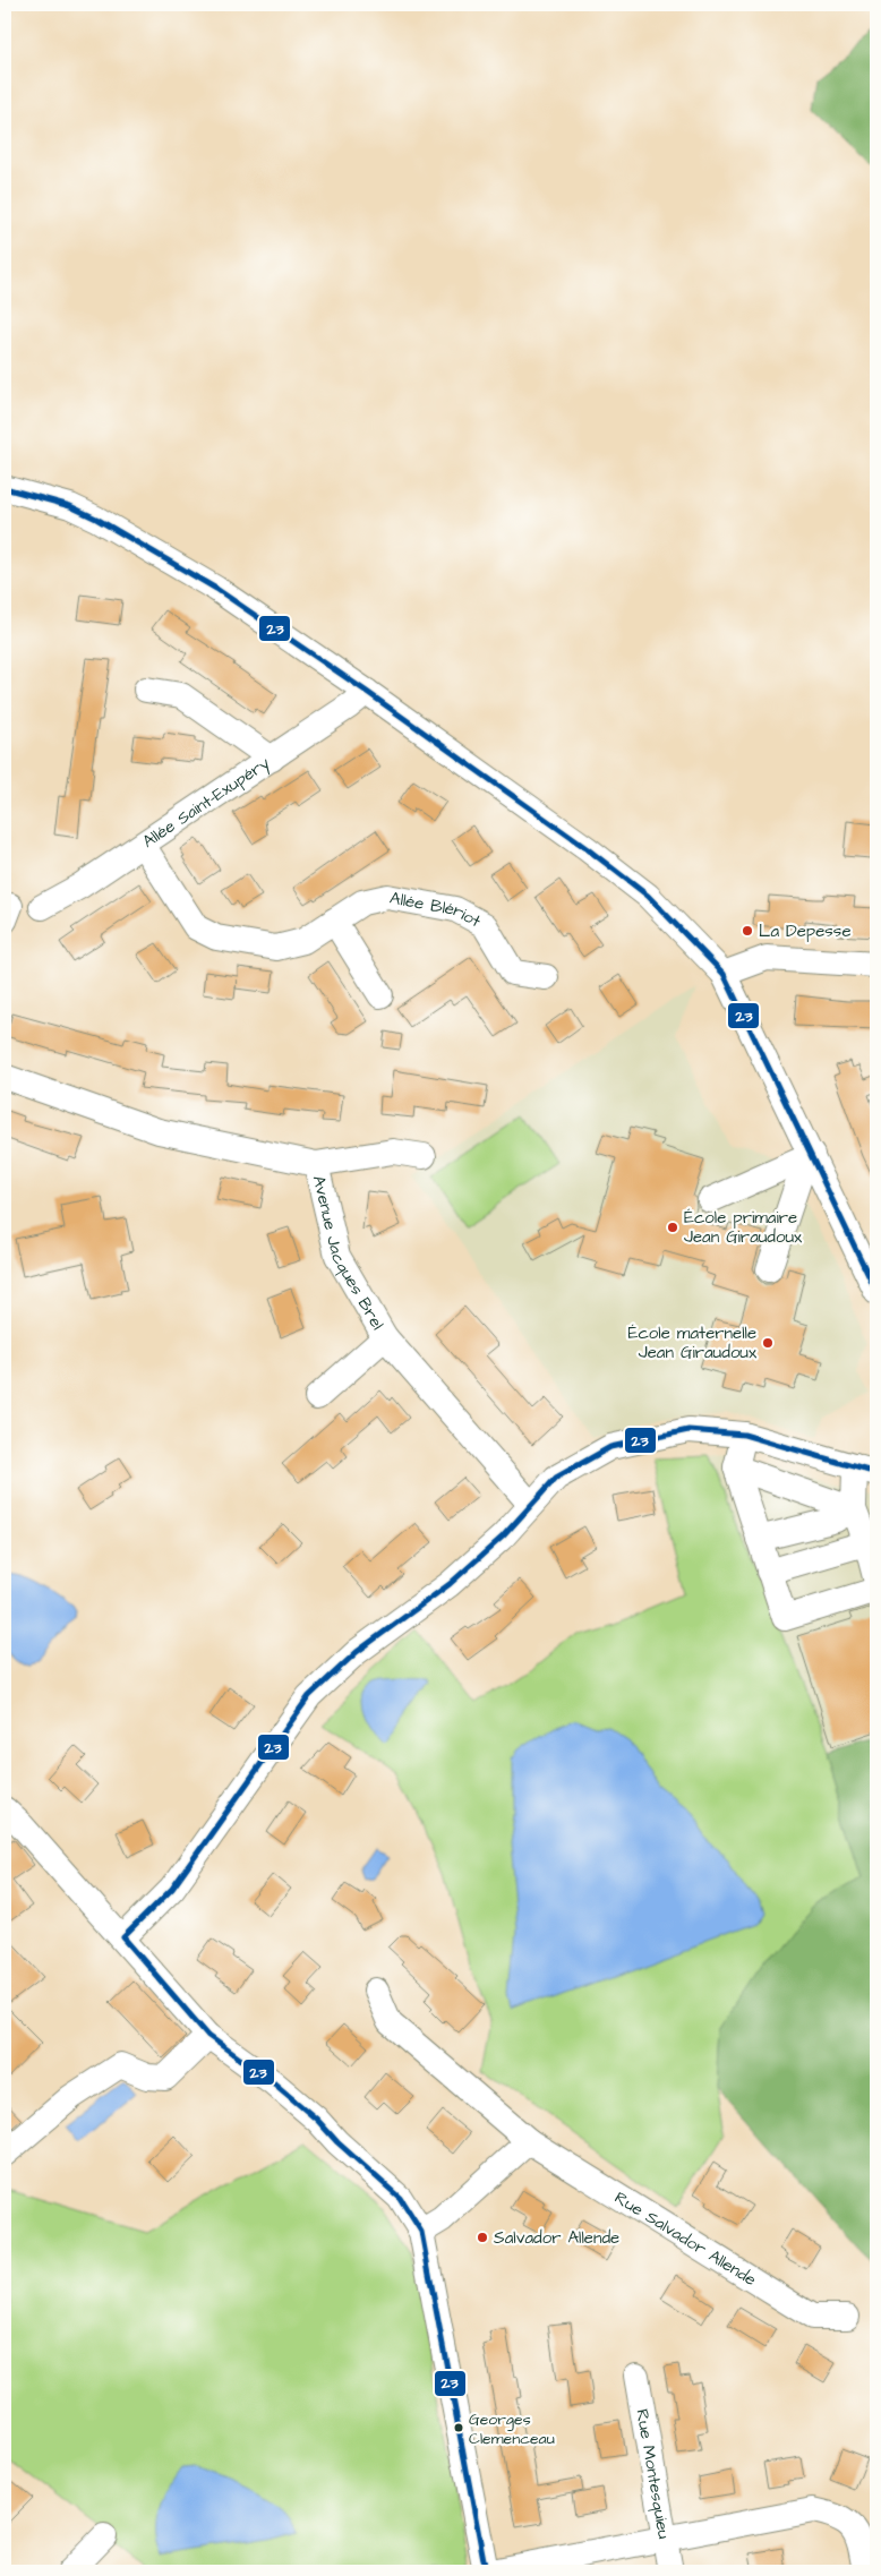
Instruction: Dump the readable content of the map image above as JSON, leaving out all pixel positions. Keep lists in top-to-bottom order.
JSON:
{
  "streets": {
    "street": [
      "Allée Saint-Exupéry",
      "Allée Blériot",
      "Avenue Jacques Brel",
      "Rue Salvador Allende",
      "Rue Montesquieu"
    ]
  },
  "crossings": [
    ["Allée Saint-Exupéry", "Allée Blériot"]
  ],
  "places": [
    "La Depesse",
    "École primaire Jean Giraudoux",
    "École maternelle Jean Giraudoux",
    "Salvador Allende",
    "Georges Clemenceau"
  ],
  "lines": ["transit line 23"]
}
